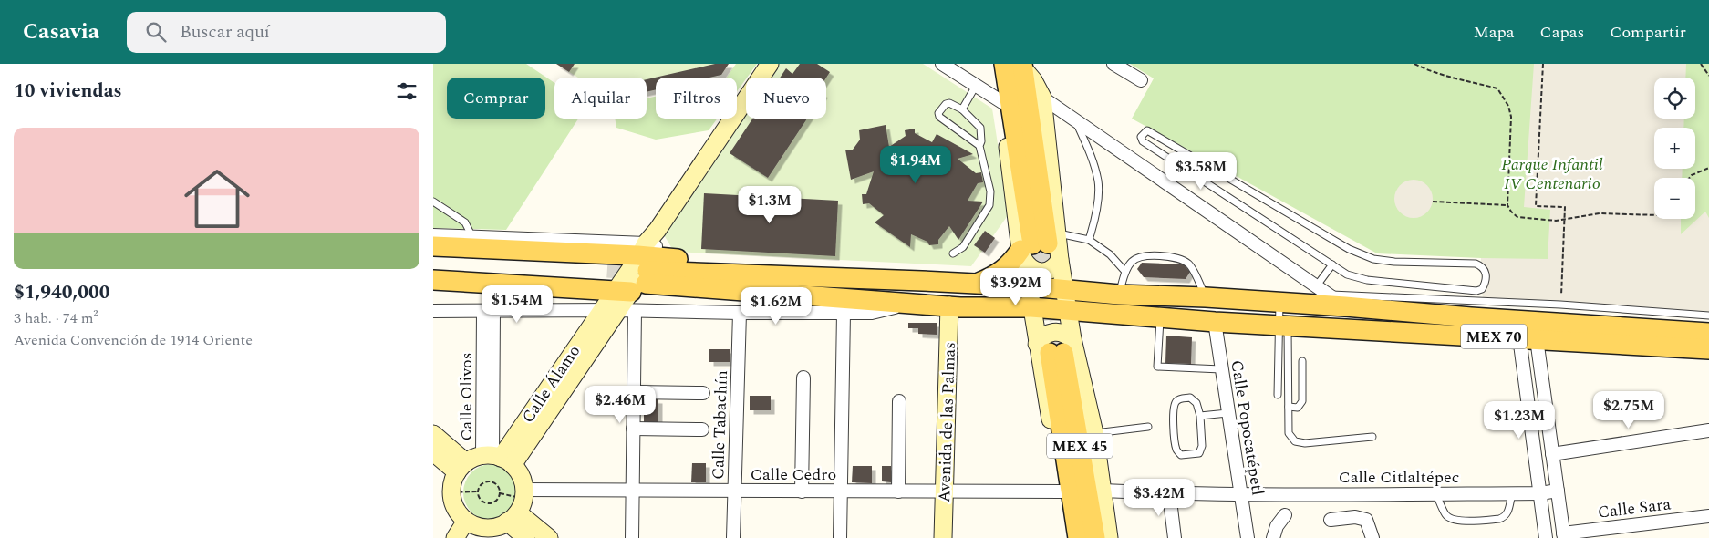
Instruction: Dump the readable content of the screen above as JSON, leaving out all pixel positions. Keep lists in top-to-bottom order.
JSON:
{
  "streets": {
    "main road": [
      "MEX 70",
      "Calle Álamo",
      "Avenida de las Palmas",
      "MEX 45"
    ],
    "street": [
      "Calle Olivos",
      "Calle Tabachín",
      "Calle Popocatépetl",
      "Calle Cedro",
      "Calle Citlaltépec",
      "Calle Sara"
    ]
  },
  "crossings": [
    ["MEX 70", "Calle Álamo"],
    ["MEX 70", "Avenida de las Palmas"],
    ["MEX 70", "Calle Popocatépetl"],
    ["Calle Álamo", "Calle Olivos"],
    ["Avenida de las Palmas", "Calle Cedro"],
    ["Calle Tabachín", "Calle Cedro"],
    ["Calle Popocatépetl", "Calle Citlaltépec"]
  ],
  "parks": ["Parque Infantil IV Centenario"],
  "page": {
    "header": "Casavia",
    "search": "Buscar aquí",
    "nav": ["Mapa", "Capas", "Compartir"],
    "heading": "10 viviendas",
    "map_buttons": ["+", "−"],
    "chip": [
      "Comprar",
      "Alquilar",
      "Filtros",
      "Nuevo"
    ],
    "list": [
      {
        "name": "$1,940,000",
        "note": "3 hab. · 74 m² · Avenida Convención de 1914 Oriente"
      }
    ],
    "price": [
      "$1.94M",
      "$3.58M",
      "$1.3M",
      "$3.92M",
      "$1.54M",
      "$1.62M",
      "$2.46M",
      "$2.75M",
      "$1.23M",
      "$3.42M"
    ]
  }
}
